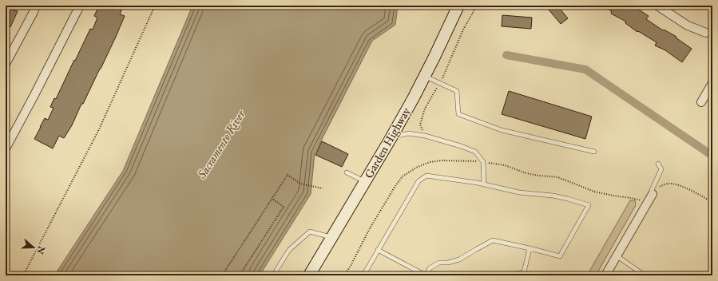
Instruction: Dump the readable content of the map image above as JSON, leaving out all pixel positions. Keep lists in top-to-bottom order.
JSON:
{
  "streets": {
    "main road": ["Garden Highway"]
  },
  "water": ["Sacramento River"],
  "north": "right"
}
